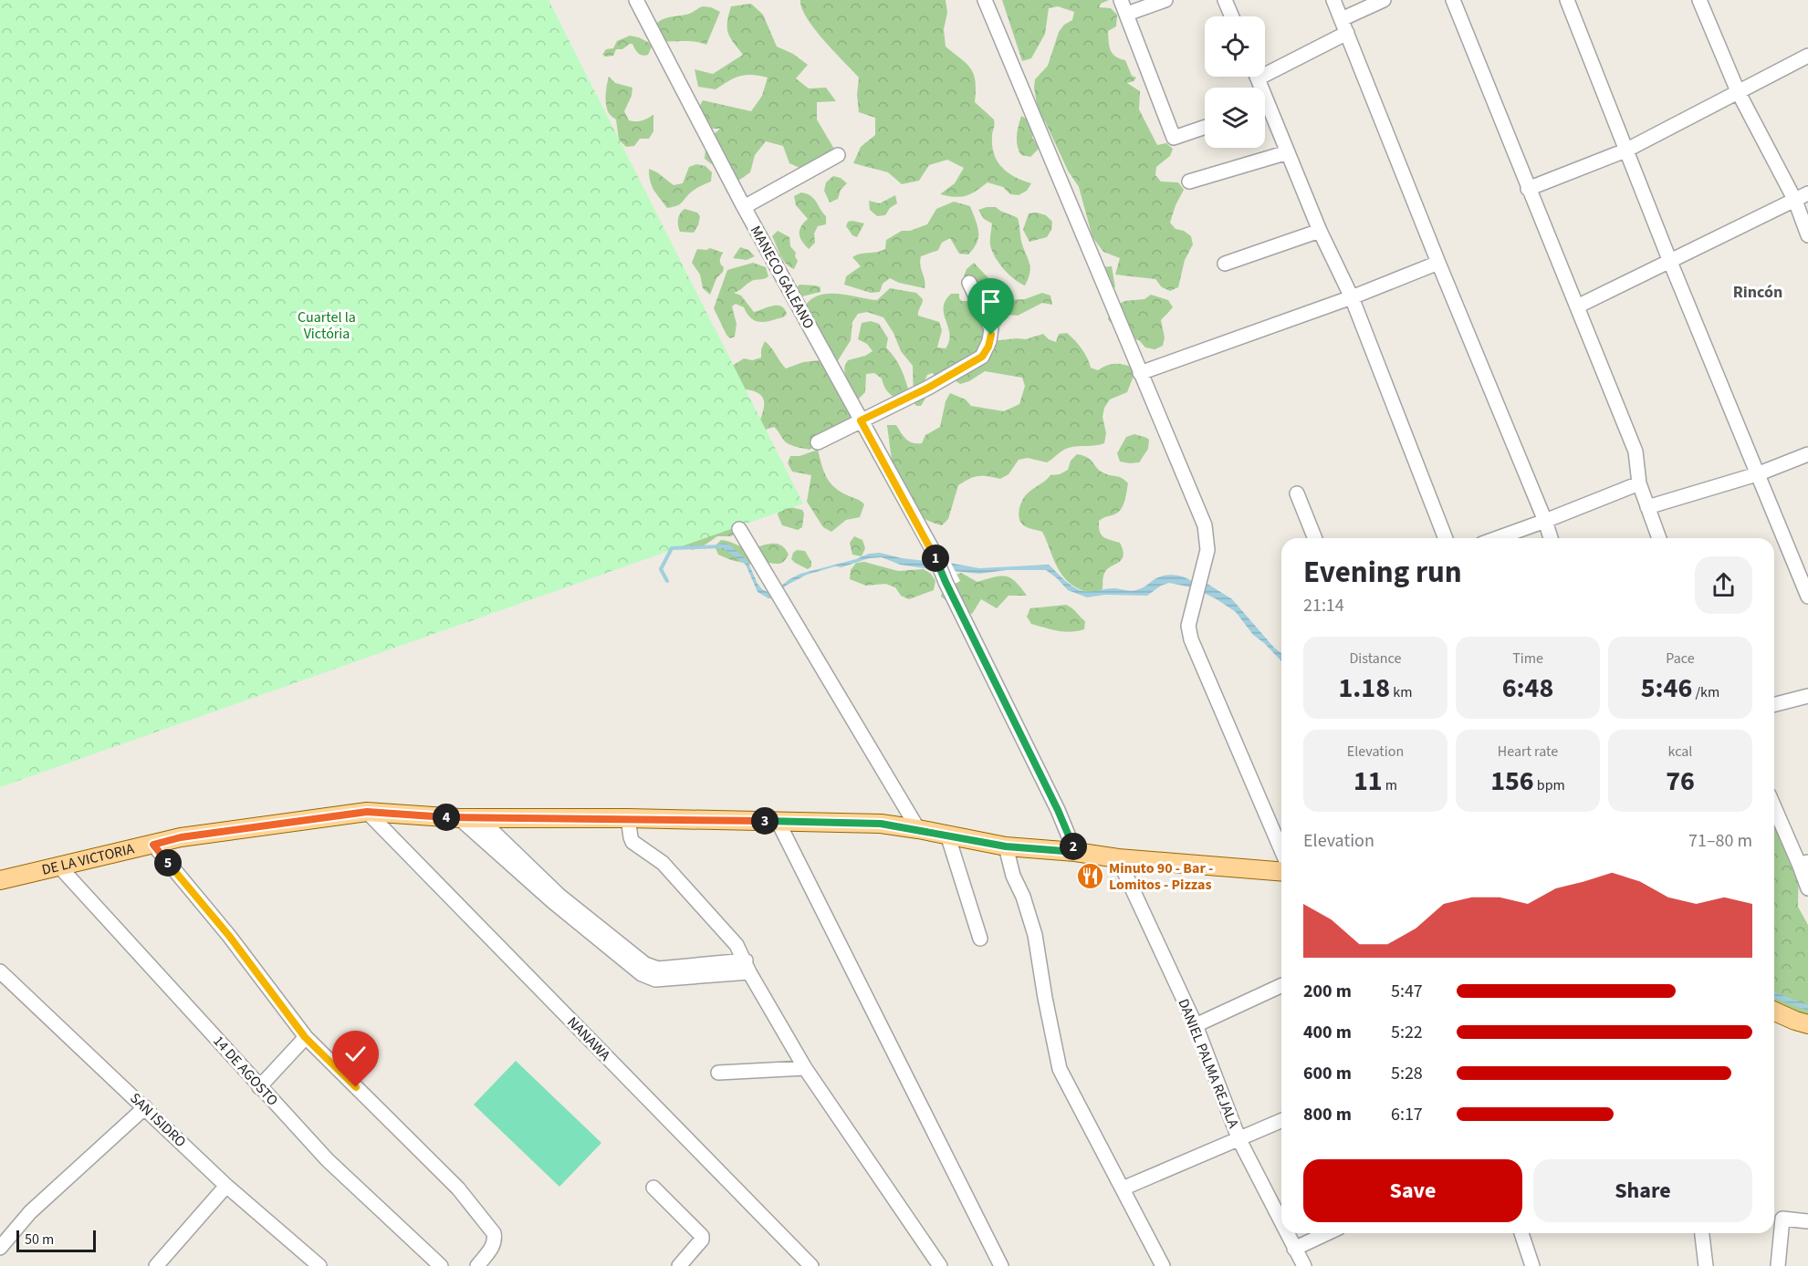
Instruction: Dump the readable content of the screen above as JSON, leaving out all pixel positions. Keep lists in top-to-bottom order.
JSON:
{
  "streets": {
    "main road": ["DE LA VICTORIA"],
    "street": [
      "MANECO GALEANO",
      "NANAWA",
      "DANIEL PALMA REJALA",
      "14 DE AGOSTO",
      "SAN ISIDRO"
    ]
  },
  "crossings": [
    ["MANECO GALEANO", "DE LA VICTORIA"],
    ["DE LA VICTORIA", "NANAWA"],
    ["DE LA VICTORIA", "DANIEL PALMA REJALA"],
    ["DE LA VICTORIA", "14 DE AGOSTO"]
  ],
  "districts": ["Rincón"],
  "parks": ["Cuartel la Victória"],
  "places": {
    "restaurant": ["Minuto 90 - Bar - Lomitos - Pizzas"]
  },
  "scale_bar": "50 m",
  "page": {
    "heading": ["Evening run", "21:14"],
    "pins": [
      "1",
      "4",
      "3",
      "2",
      "5"
    ],
    "stats": [
      ["Distance", "1.18 km"],
      ["Time", "6:48"],
      ["Pace", "5:46 /km"],
      ["Elevation", "11 m"],
      ["Heart rate", "156 bpm"],
      ["kcal", "76"]
    ],
    "chart": ["Elevation", "71–80 m"],
    "list": [
      {
        "name": "200 m",
        "note": "5:47"
      },
      {
        "name": "400 m",
        "note": "5:22"
      },
      {
        "name": "600 m",
        "note": "5:28"
      },
      {
        "name": "800 m",
        "note": "6:17"
      }
    ],
    "buttons": ["Save", "Share"],
    "scale": "50 m"
  }
}
